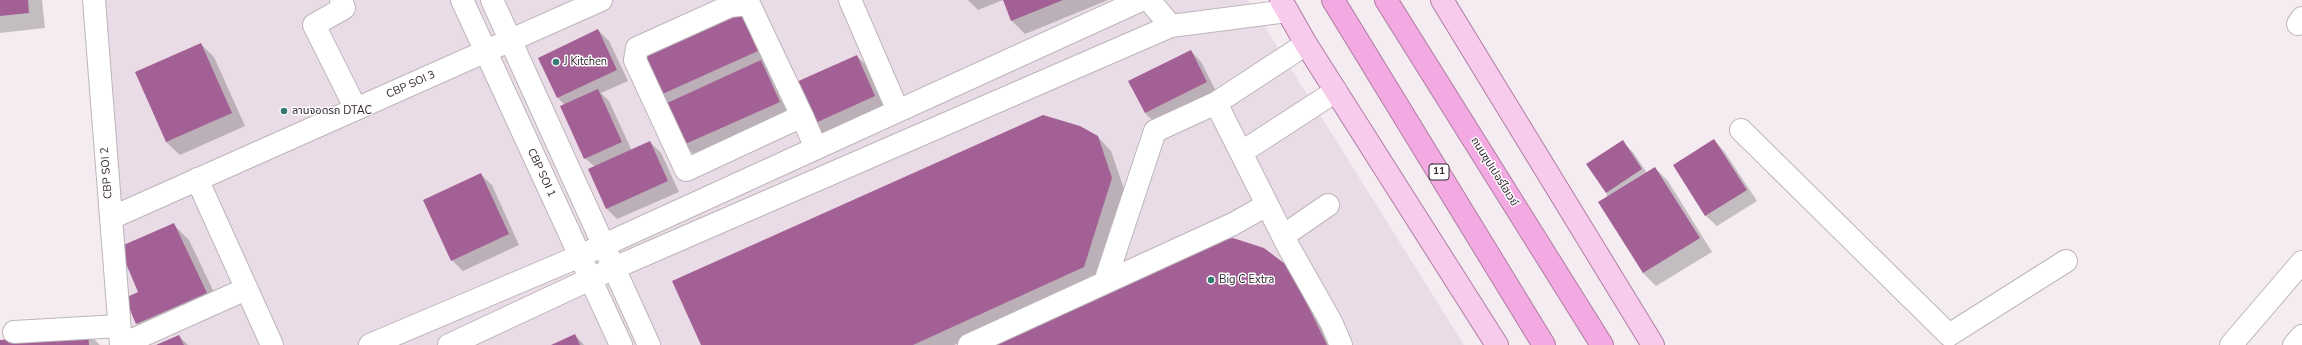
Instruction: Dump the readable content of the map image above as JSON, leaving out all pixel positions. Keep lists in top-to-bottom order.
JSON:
{
  "streets": {
    "highway": ["11", "ถนนซุปเปอร์ไฮเวย์"],
    "street": ["CBP SOI 3", "CBP SOI 2", "CBP SOI 1"]
  },
  "crossings": [
    ["CBP SOI 3", "CBP SOI 2"],
    ["CBP SOI 3", "CBP SOI 1"]
  ],
  "places": ["J Kitchen", "ลานจอดรถ DTAC", "Big C Extra"]
}
